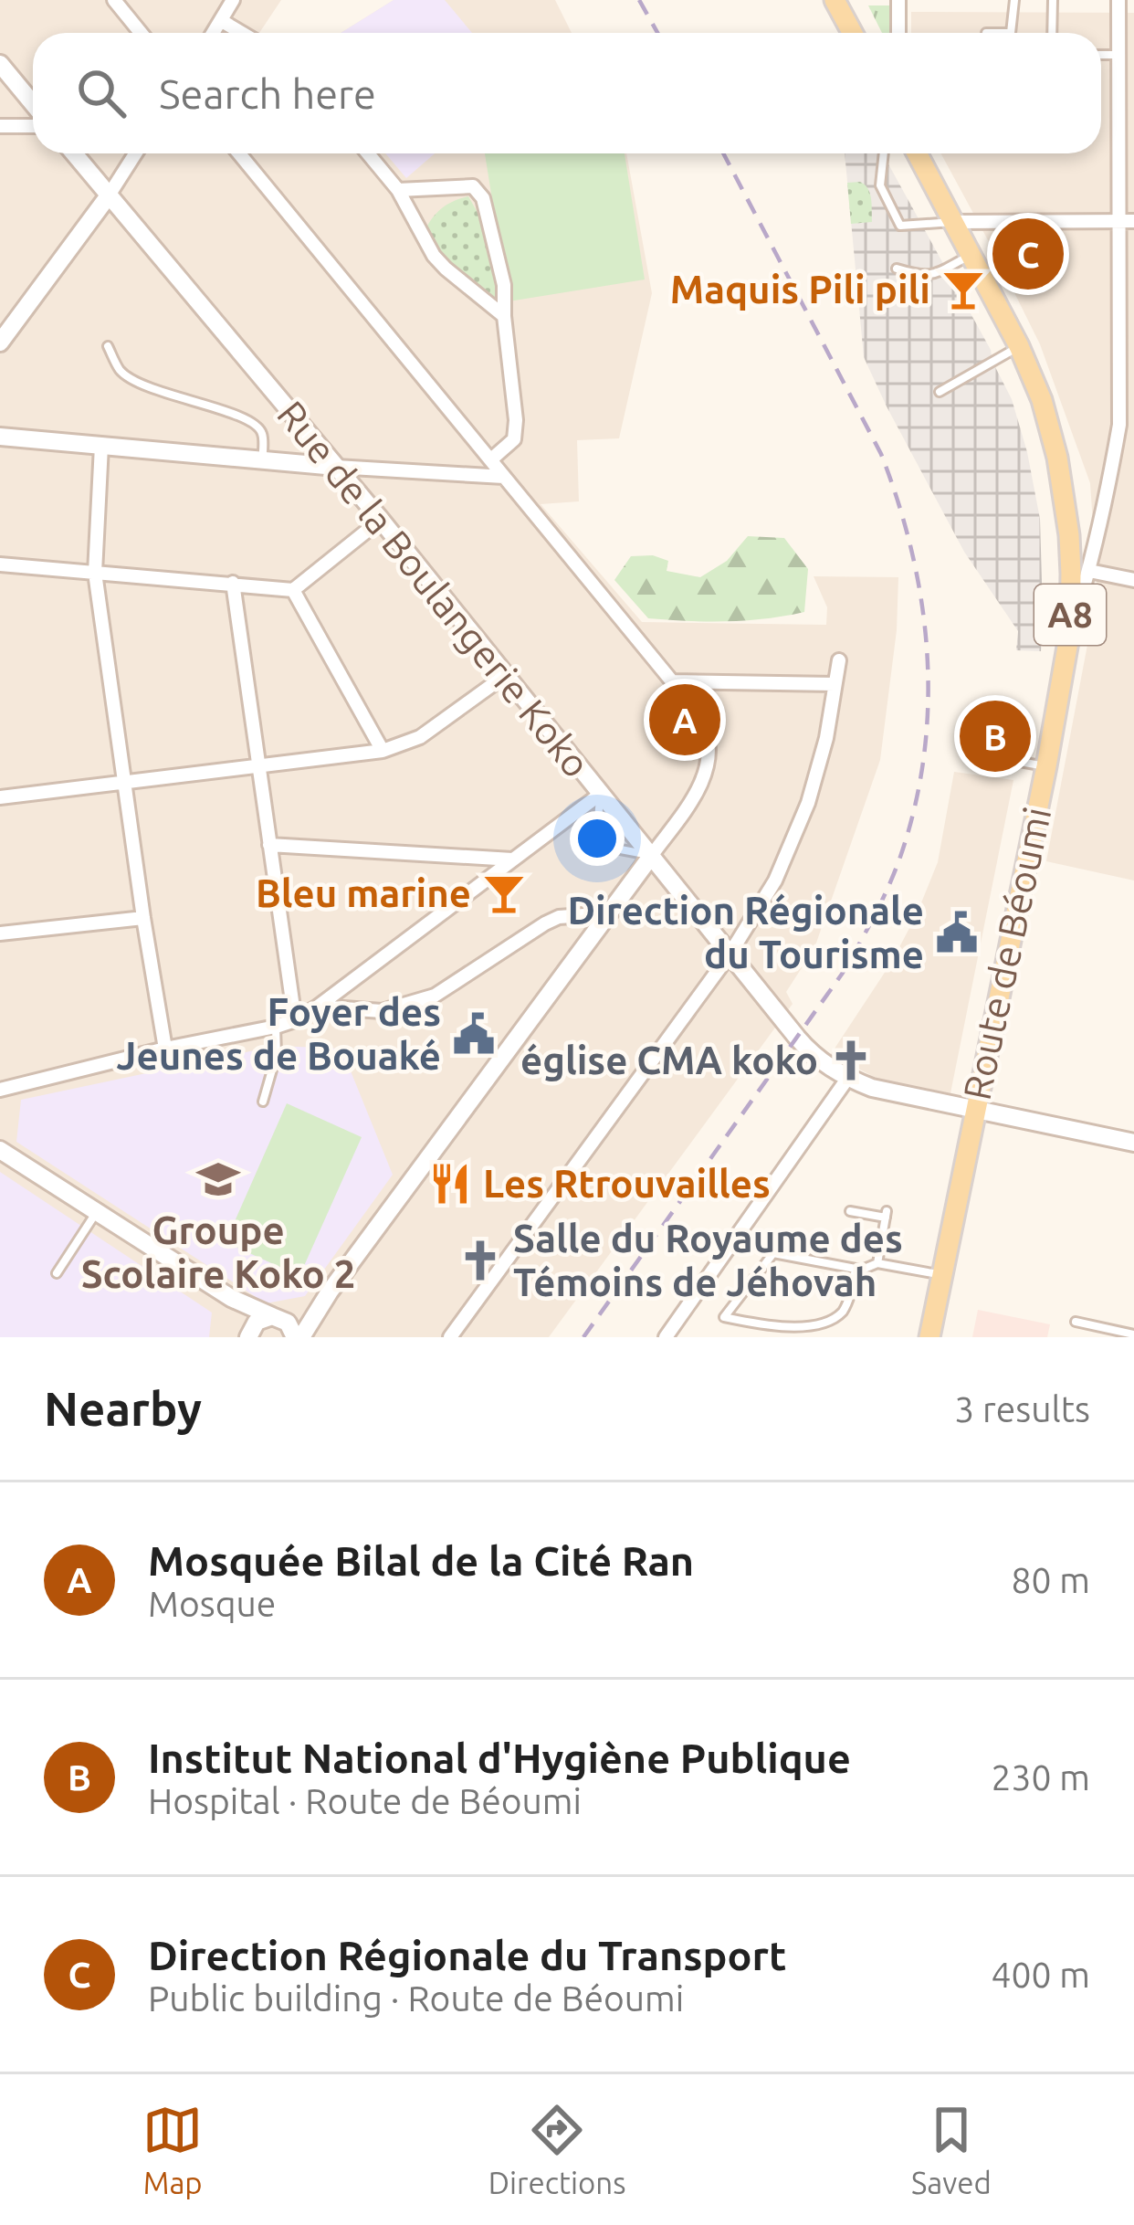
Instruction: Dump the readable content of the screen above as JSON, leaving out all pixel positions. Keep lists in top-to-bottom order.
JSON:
{
  "streets": {
    "main road": ["A8", "Route de Béoumi"],
    "street": ["Rue de la Boulangerie Koko"]
  },
  "crossings": [
    ["Rue de la Boulangerie Koko", "Route de Béoumi"]
  ],
  "places": {
    "bar": ["Maquis Pili pili", "Bleu marine"],
    "public building": ["Direction Régionale du Tourisme", "Foyer des Jeunes de Bouaké"],
    "church": ["église CMA koko", "Salle du Royaume des Témoins de Jéhovah"],
    "school or university": ["Groupe Scolaire Koko 2"],
    "restaurant": ["Les Rtrouvailles"]
  },
  "page": {
    "search": "Search here",
    "pins": ["C", "A", "B"],
    "heading": ["Nearby", "3 results"],
    "list": [
      {
        "mark": "A",
        "name": "Mosquée Bilal de la Cité Ran",
        "note": "Mosque",
        "value": "80 m"
      },
      {
        "mark": "B",
        "name": "Institut National d'Hygiène Publique",
        "note": "Hospital · Route de Béoumi",
        "value": "230 m"
      },
      {
        "mark": "C",
        "name": "Direction Régionale du Transport",
        "note": "Public building · Route de Béoumi",
        "value": "400 m"
      }
    ],
    "nav": ["Map", "Directions", "Saved"]
  }
}
